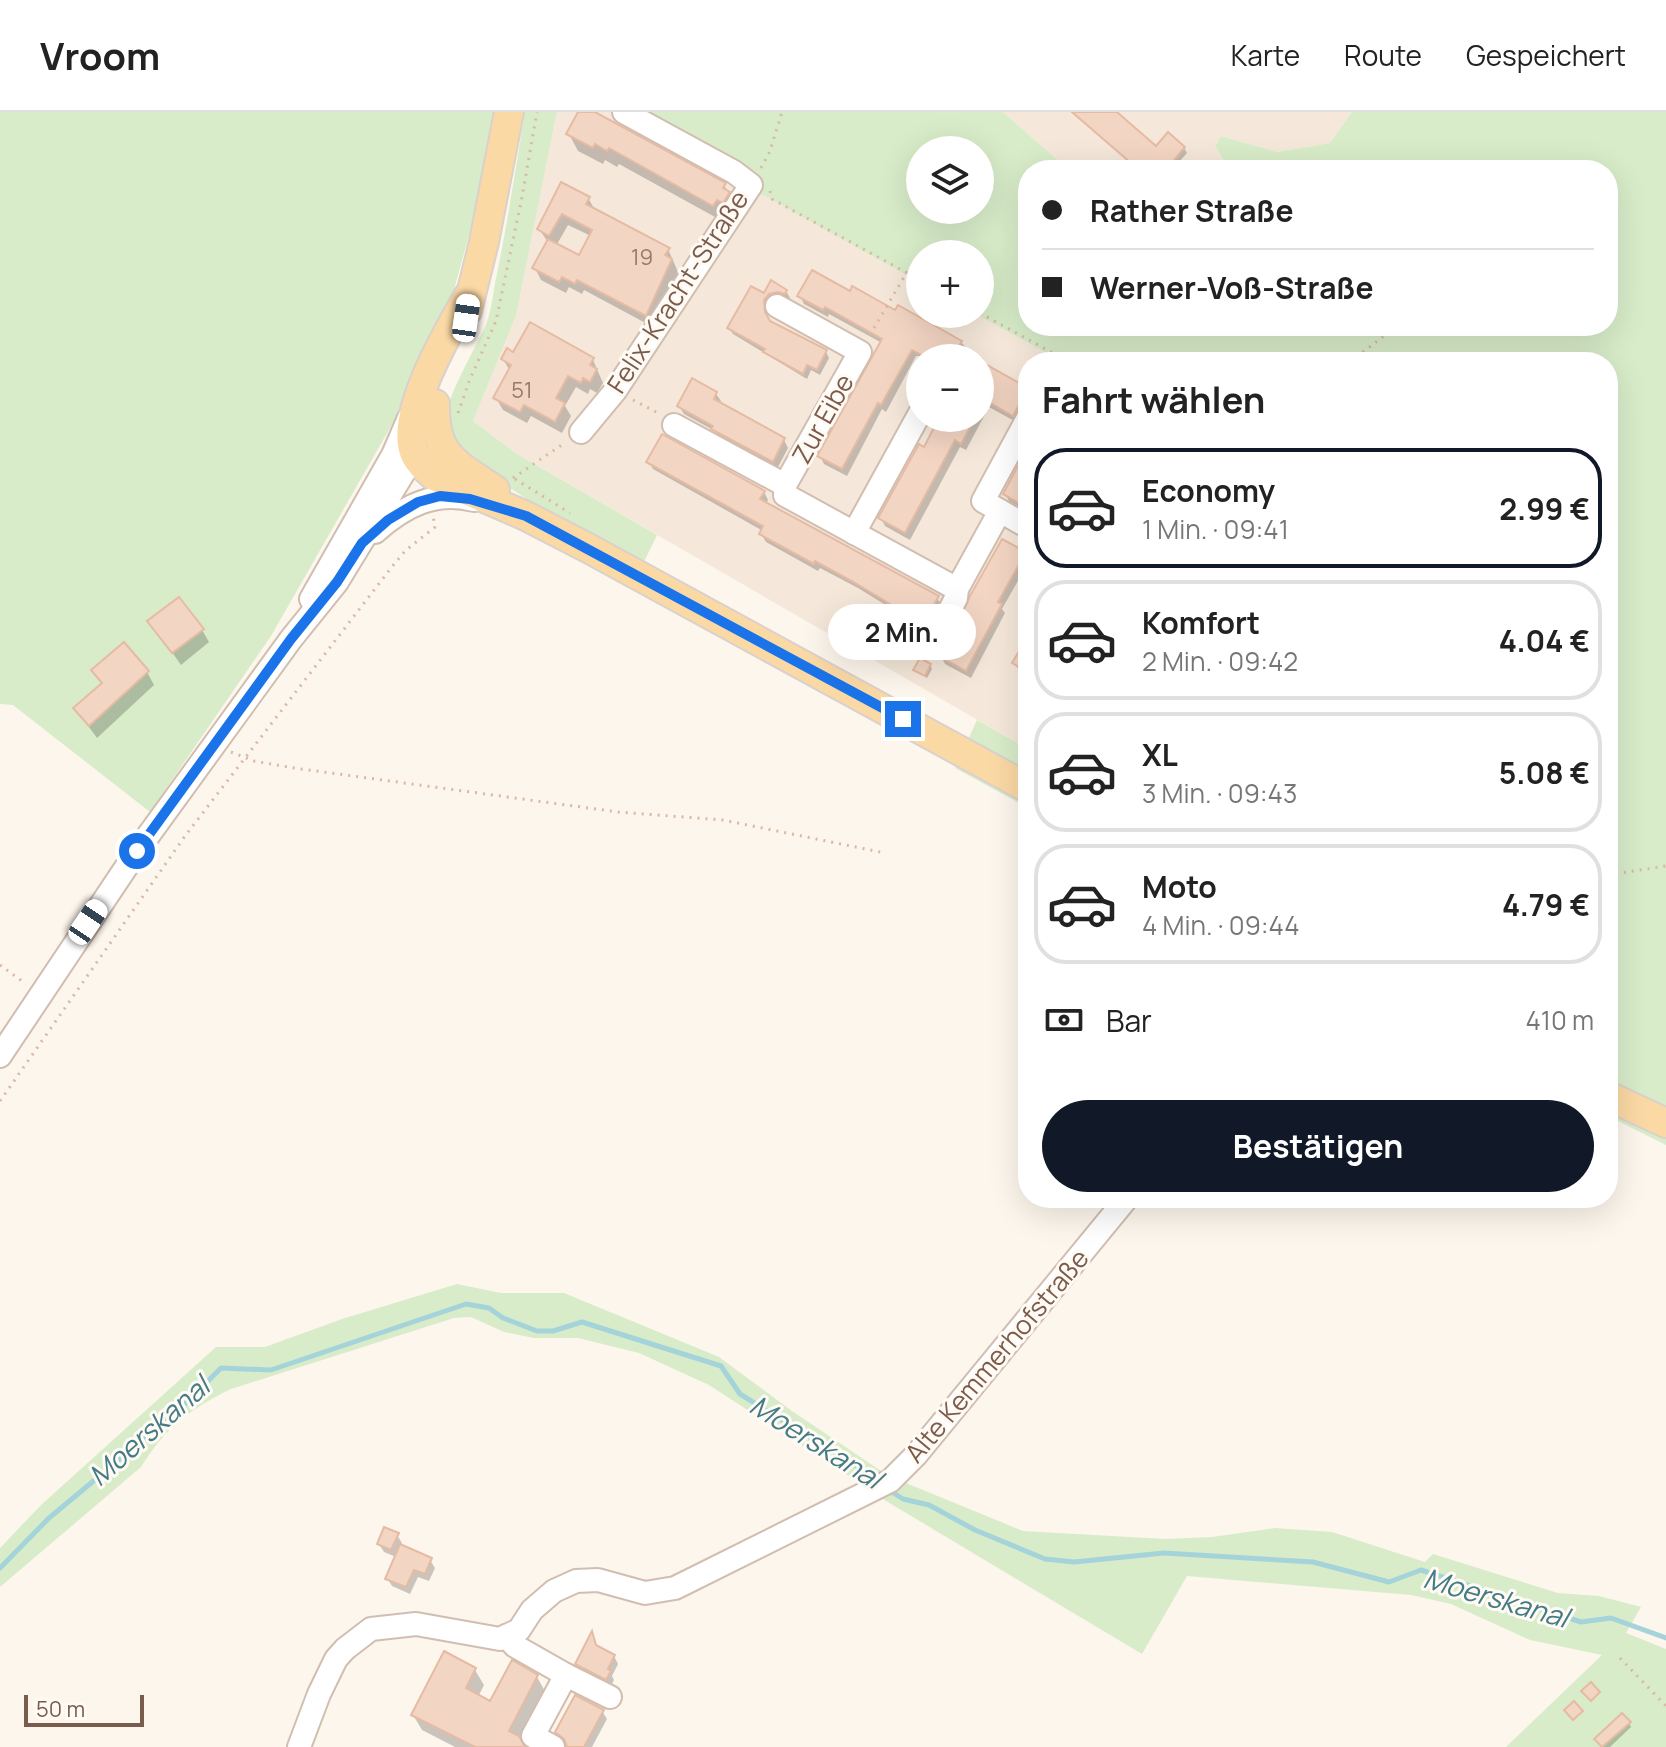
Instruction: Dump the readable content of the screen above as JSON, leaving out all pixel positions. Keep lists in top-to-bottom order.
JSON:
{
  "streets": {
    "street": ["Felix-Kracht-Straße", "Zur Eibe", "Alte Kemmerhofstraße"]
  },
  "water": ["Moerskanal"],
  "house_numbers": ["19", "51"],
  "scale_bar": "50 m",
  "page": {
    "header": "Vroom",
    "nav": ["Karte", "Route", "Gespeichert"],
    "map_buttons": ["+", "−"],
    "banner": ["Rather Straße", "Werner-Voß-Straße"],
    "heading": "Fahrt wählen",
    "list": [
      {
        "name": "Economy",
        "note": "1 Min. · 09:41",
        "value": "2.99 €"
      },
      {
        "name": "Komfort",
        "note": "2 Min. · 09:42",
        "value": "4.04 €"
      },
      {
        "name": "XL",
        "note": "3 Min. · 09:43",
        "value": "5.08 €"
      },
      {
        "name": "Moto",
        "note": "4 Min. · 09:44",
        "value": "4.79 €"
      }
    ],
    "bubble": "2 Min.",
    "pay": ["Bar", "410 m"],
    "buttons": "Bestätigen",
    "scale": "50 m"
  }
}
